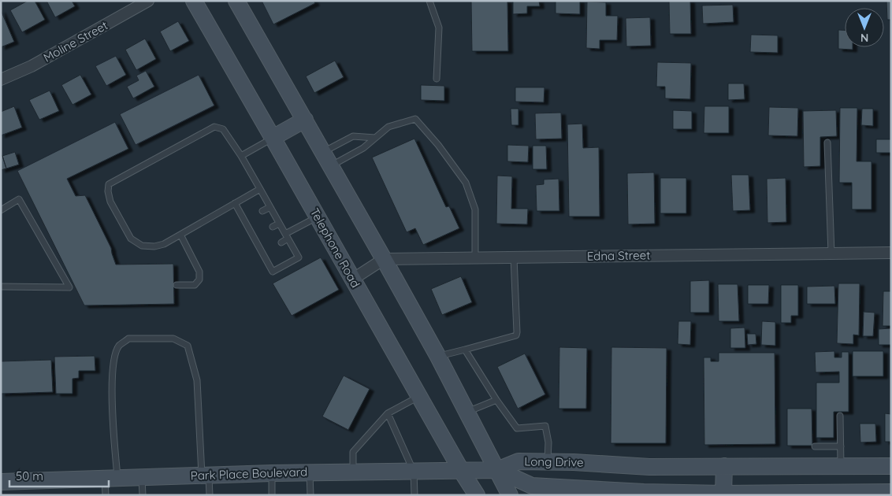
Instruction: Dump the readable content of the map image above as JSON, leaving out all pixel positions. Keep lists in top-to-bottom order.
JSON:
{
  "streets": {
    "main road": ["Telephone Road", "Long Drive", "Park Place Boulevard"],
    "street": ["Moline Street", "Edna Street"]
  },
  "crossings": [
    ["Telephone Road", "Park Place Boulevard"],
    ["Long Drive", "Park Place Boulevard"]
  ],
  "scale_bar": "50 m",
  "north": "bottom"
}
